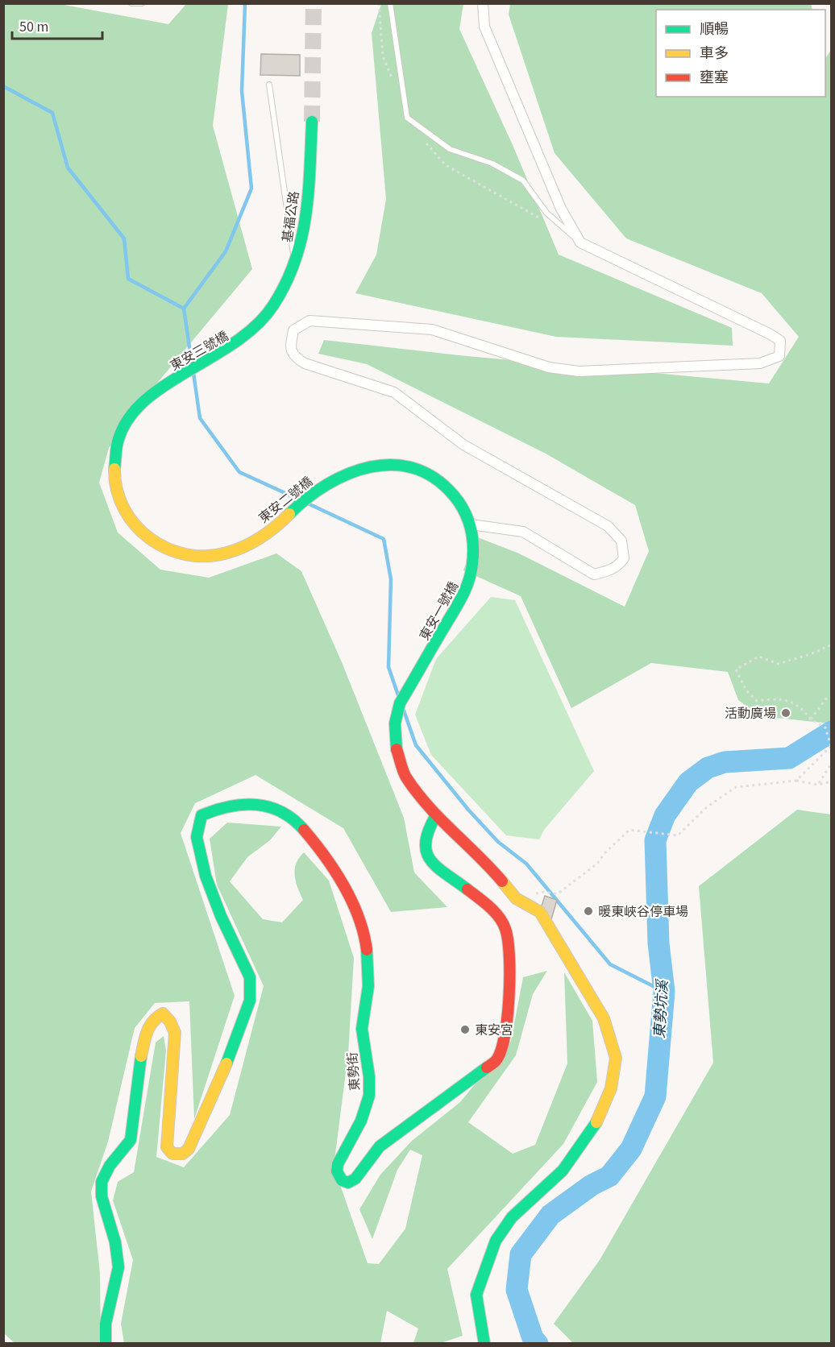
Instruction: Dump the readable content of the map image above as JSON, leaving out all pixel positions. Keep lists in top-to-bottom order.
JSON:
{
  "streets": {
    "main road": [
      "基福公路",
      "東安三號橋",
      "東安二號橋",
      "東安一號橋",
      "東勢街"
    ]
  },
  "crossings": [
    ["基福公路", "東安三號橋"],
    ["東安三號橋", "東安二號橋"],
    ["東安二號橋", "東安一號橋"],
    ["東安一號橋", "東勢街"]
  ],
  "water": ["東勢坑溪"],
  "places": ["活動廣場", "暖東峽谷停車場", "東安宮"],
  "legend": ["順暢", "車多", "壅塞"],
  "scale_bar": "50 m"
}
